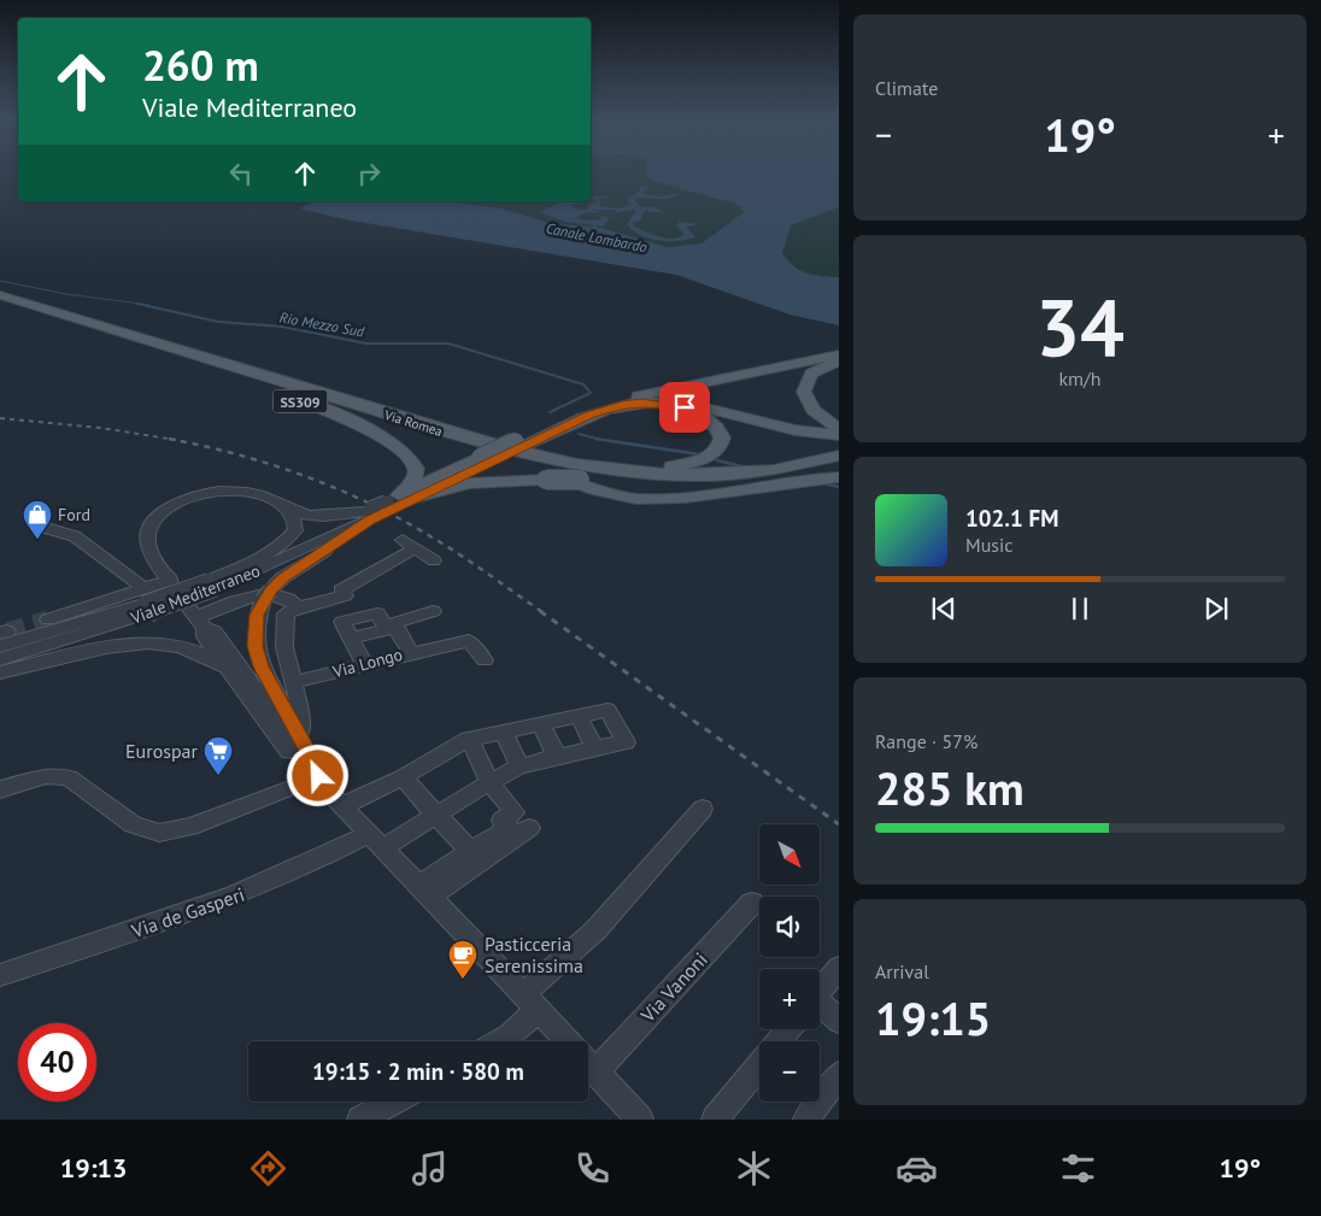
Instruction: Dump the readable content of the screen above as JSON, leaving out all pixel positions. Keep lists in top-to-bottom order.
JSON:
{
  "streets": {
    "main road": ["SS309", "Via Romea"],
    "street": [
      "Viale Mediterraneo",
      "Via Longo",
      "Via de Gasperi",
      "Via Vanoni"
    ]
  },
  "crossings": [
    ["SS309", "Via Romea"],
    ["SS309", "Viale Mediterraneo"]
  ],
  "water": ["Canale Lombardo", "Rio Mezzo Sud"],
  "places": {
    "shop": ["Ford"],
    "supermarket": ["Eurospar"],
    "cafe": ["Pasticceria Serenissima"]
  },
  "north": "bottom right",
  "page": {
    "tile": [
      "Climate",
      ["34", "km/h"],
      ["Range · 57%", "285 km"],
      ["Arrival", "19:15"]
    ],
    "turn": ["260 m", "Viale Mediterraneo"],
    "heat": ["−", "19°", "+"],
    "song": ["102.1 FM", "Music"],
    "map_buttons": ["+", "−"],
    "limit": "40",
    "trip": "19:15 · 2 min · 580 m",
    "tabs": ["19:13", "19°"]
  }
}
